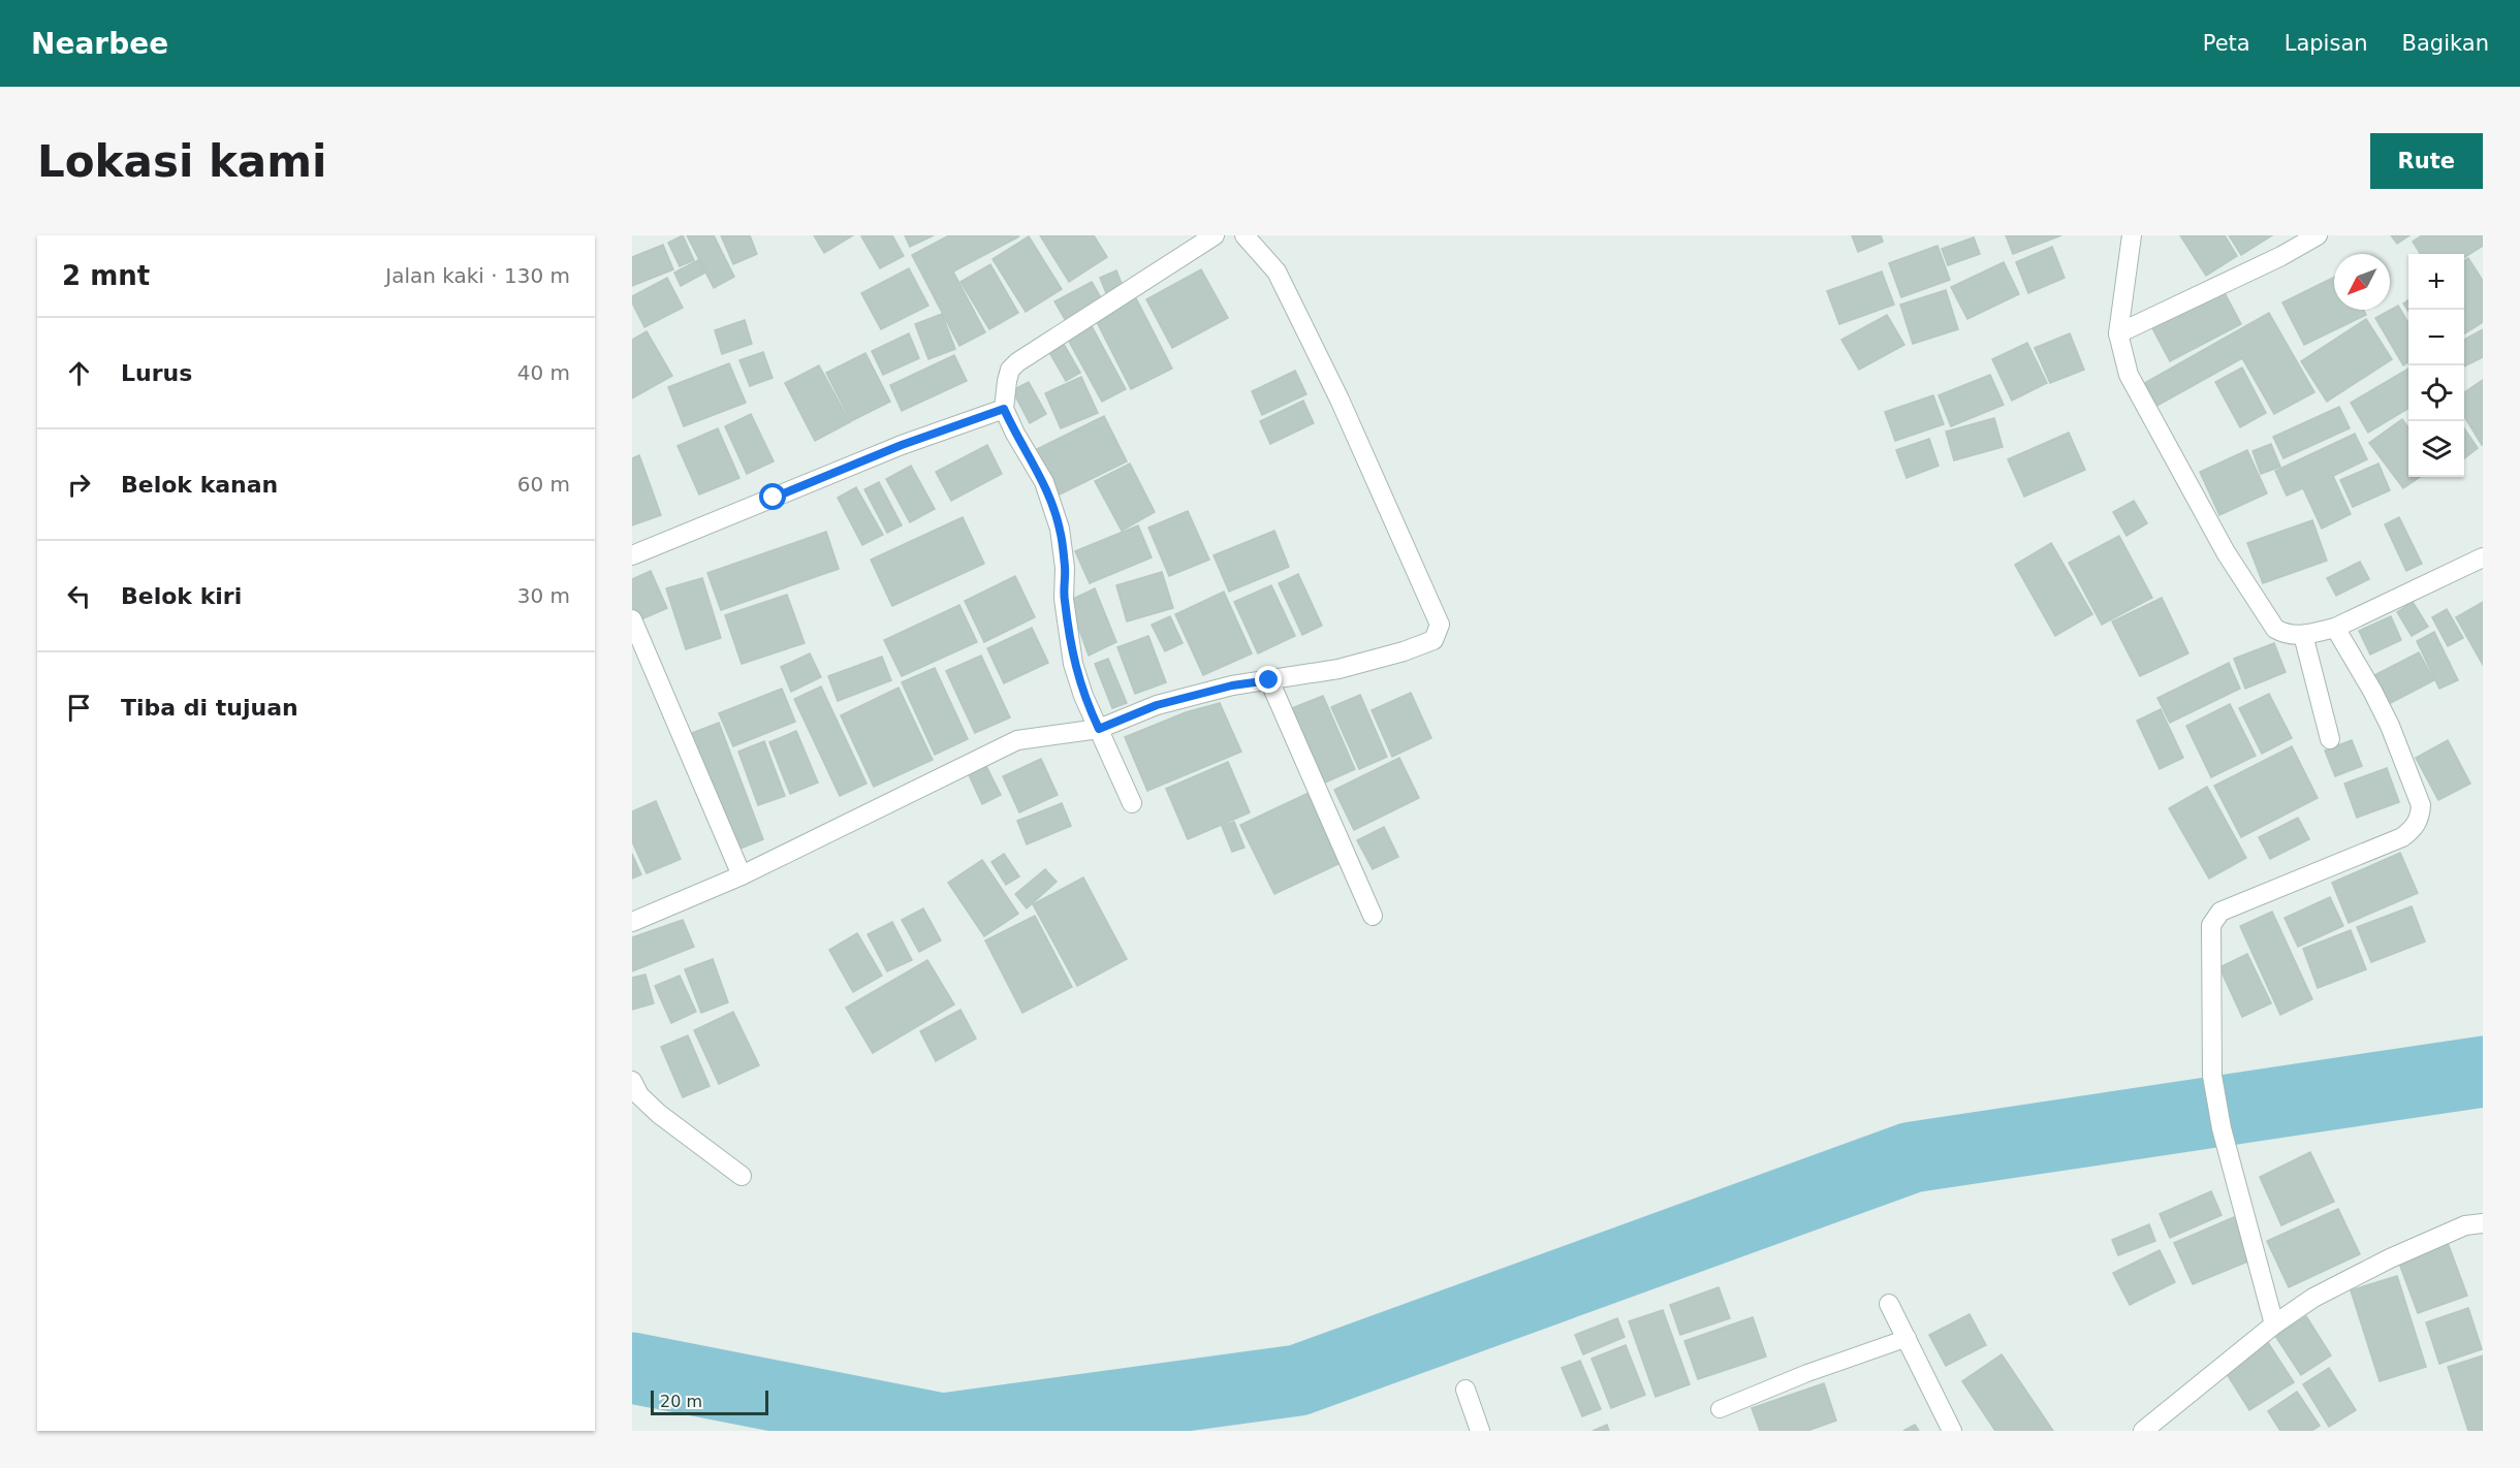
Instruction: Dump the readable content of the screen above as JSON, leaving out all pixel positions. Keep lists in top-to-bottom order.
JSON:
{
  "scale_bar": "20 m",
  "north": "bottom left",
  "page": {
    "header": "Nearbee",
    "nav": ["Peta", "Lapisan", "Bagikan"],
    "buttons": "Rute",
    "title": "Lokasi kami",
    "heading": ["2 mnt", "Jalan kaki · 130 m"],
    "map_buttons": ["+", "−"],
    "list": [
      ["Lurus", "40 m"],
      ["Belok kanan", "60 m"],
      ["Belok kiri", "30 m"],
      "Tiba di tujuan"
    ],
    "scale": "20 m"
  }
}
